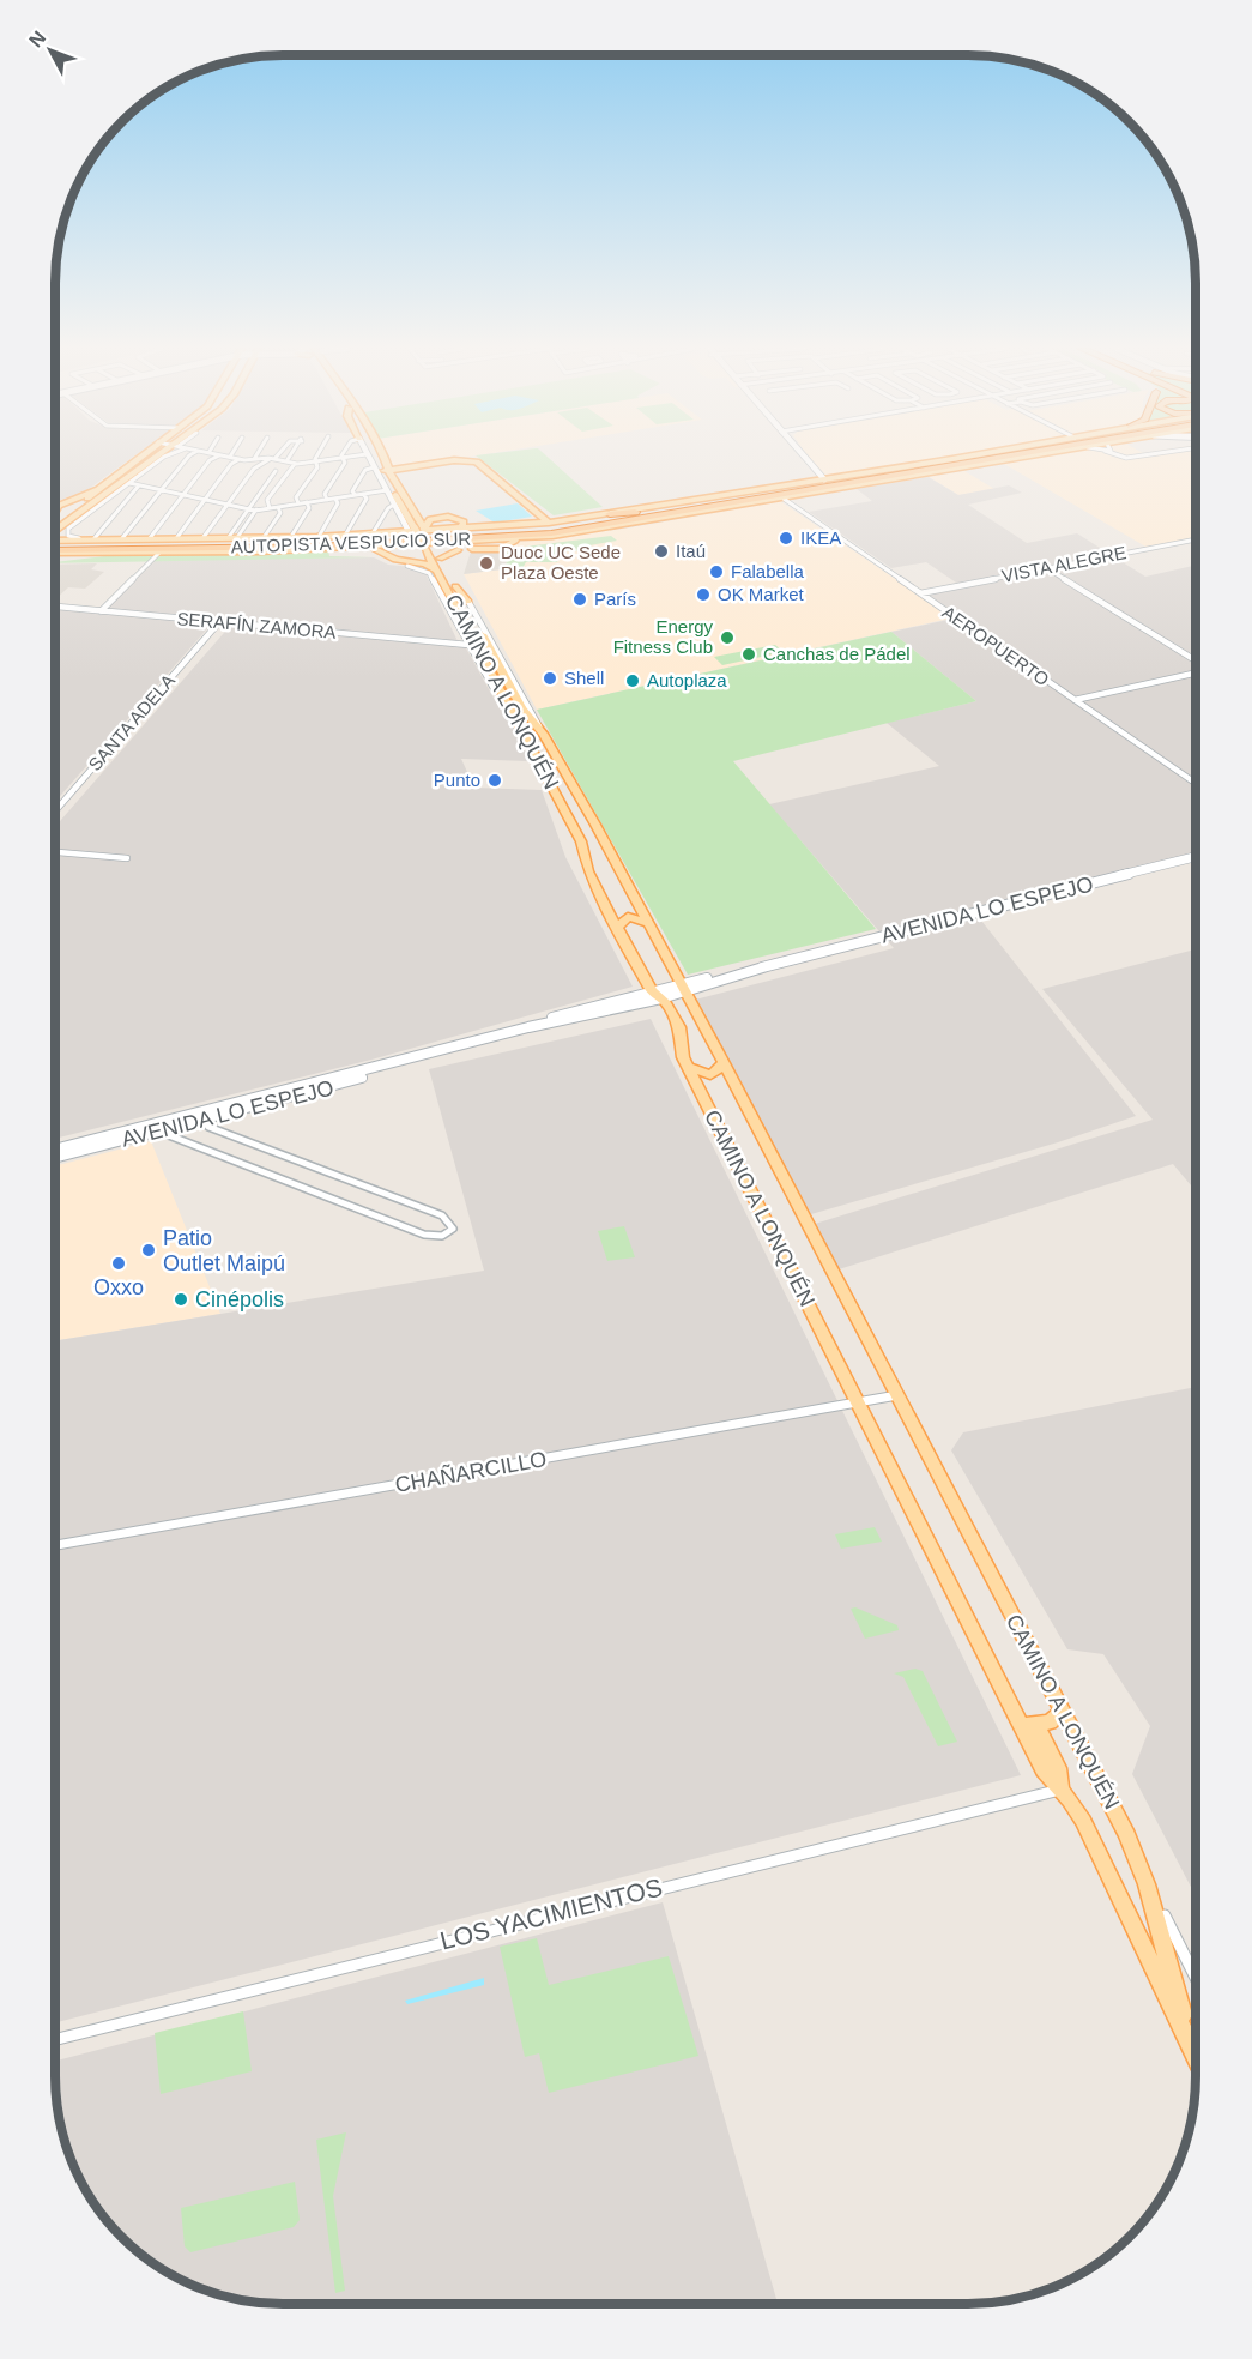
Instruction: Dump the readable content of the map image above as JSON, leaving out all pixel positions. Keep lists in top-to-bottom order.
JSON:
{
  "streets": {
    "highway": ["AUTOPISTA VESPUCIO SUR"],
    "main road": ["CAMINO A LONQUÉN", "AVENIDA LO ESPEJO"],
    "street": [
      "VISTA ALEGRE",
      "SERAFÍN ZAMORA",
      "AEROPUERTO",
      "SANTA ADELA",
      "CHAÑARCILLO",
      "LOS YACIMIENTOS"
    ]
  },
  "crossings": [
    ["VISTA ALEGRE", "AEROPUERTO"],
    ["SERAFÍN ZAMORA", "CAMINO A LONQUÉN"],
    ["SERAFÍN ZAMORA", "SANTA ADELA"],
    ["CAMINO A LONQUÉN", "AVENIDA LO ESPEJO"],
    ["CAMINO A LONQUÉN", "CHAÑARCILLO"],
    ["CAMINO A LONQUÉN", "LOS YACIMIENTOS"]
  ],
  "places": [
    "IKEA",
    "Itaú",
    "Duoc UC Sede Plaza Oeste",
    "Falabella",
    "OK Market",
    "París",
    "Energy Fitness Club",
    "Canchas de Pádel",
    "Shell",
    "Autoplaza",
    "Punto",
    "Patio Outlet Maipú",
    "Oxxo",
    "Cinépolis"
  ],
  "north": "top left"
}
